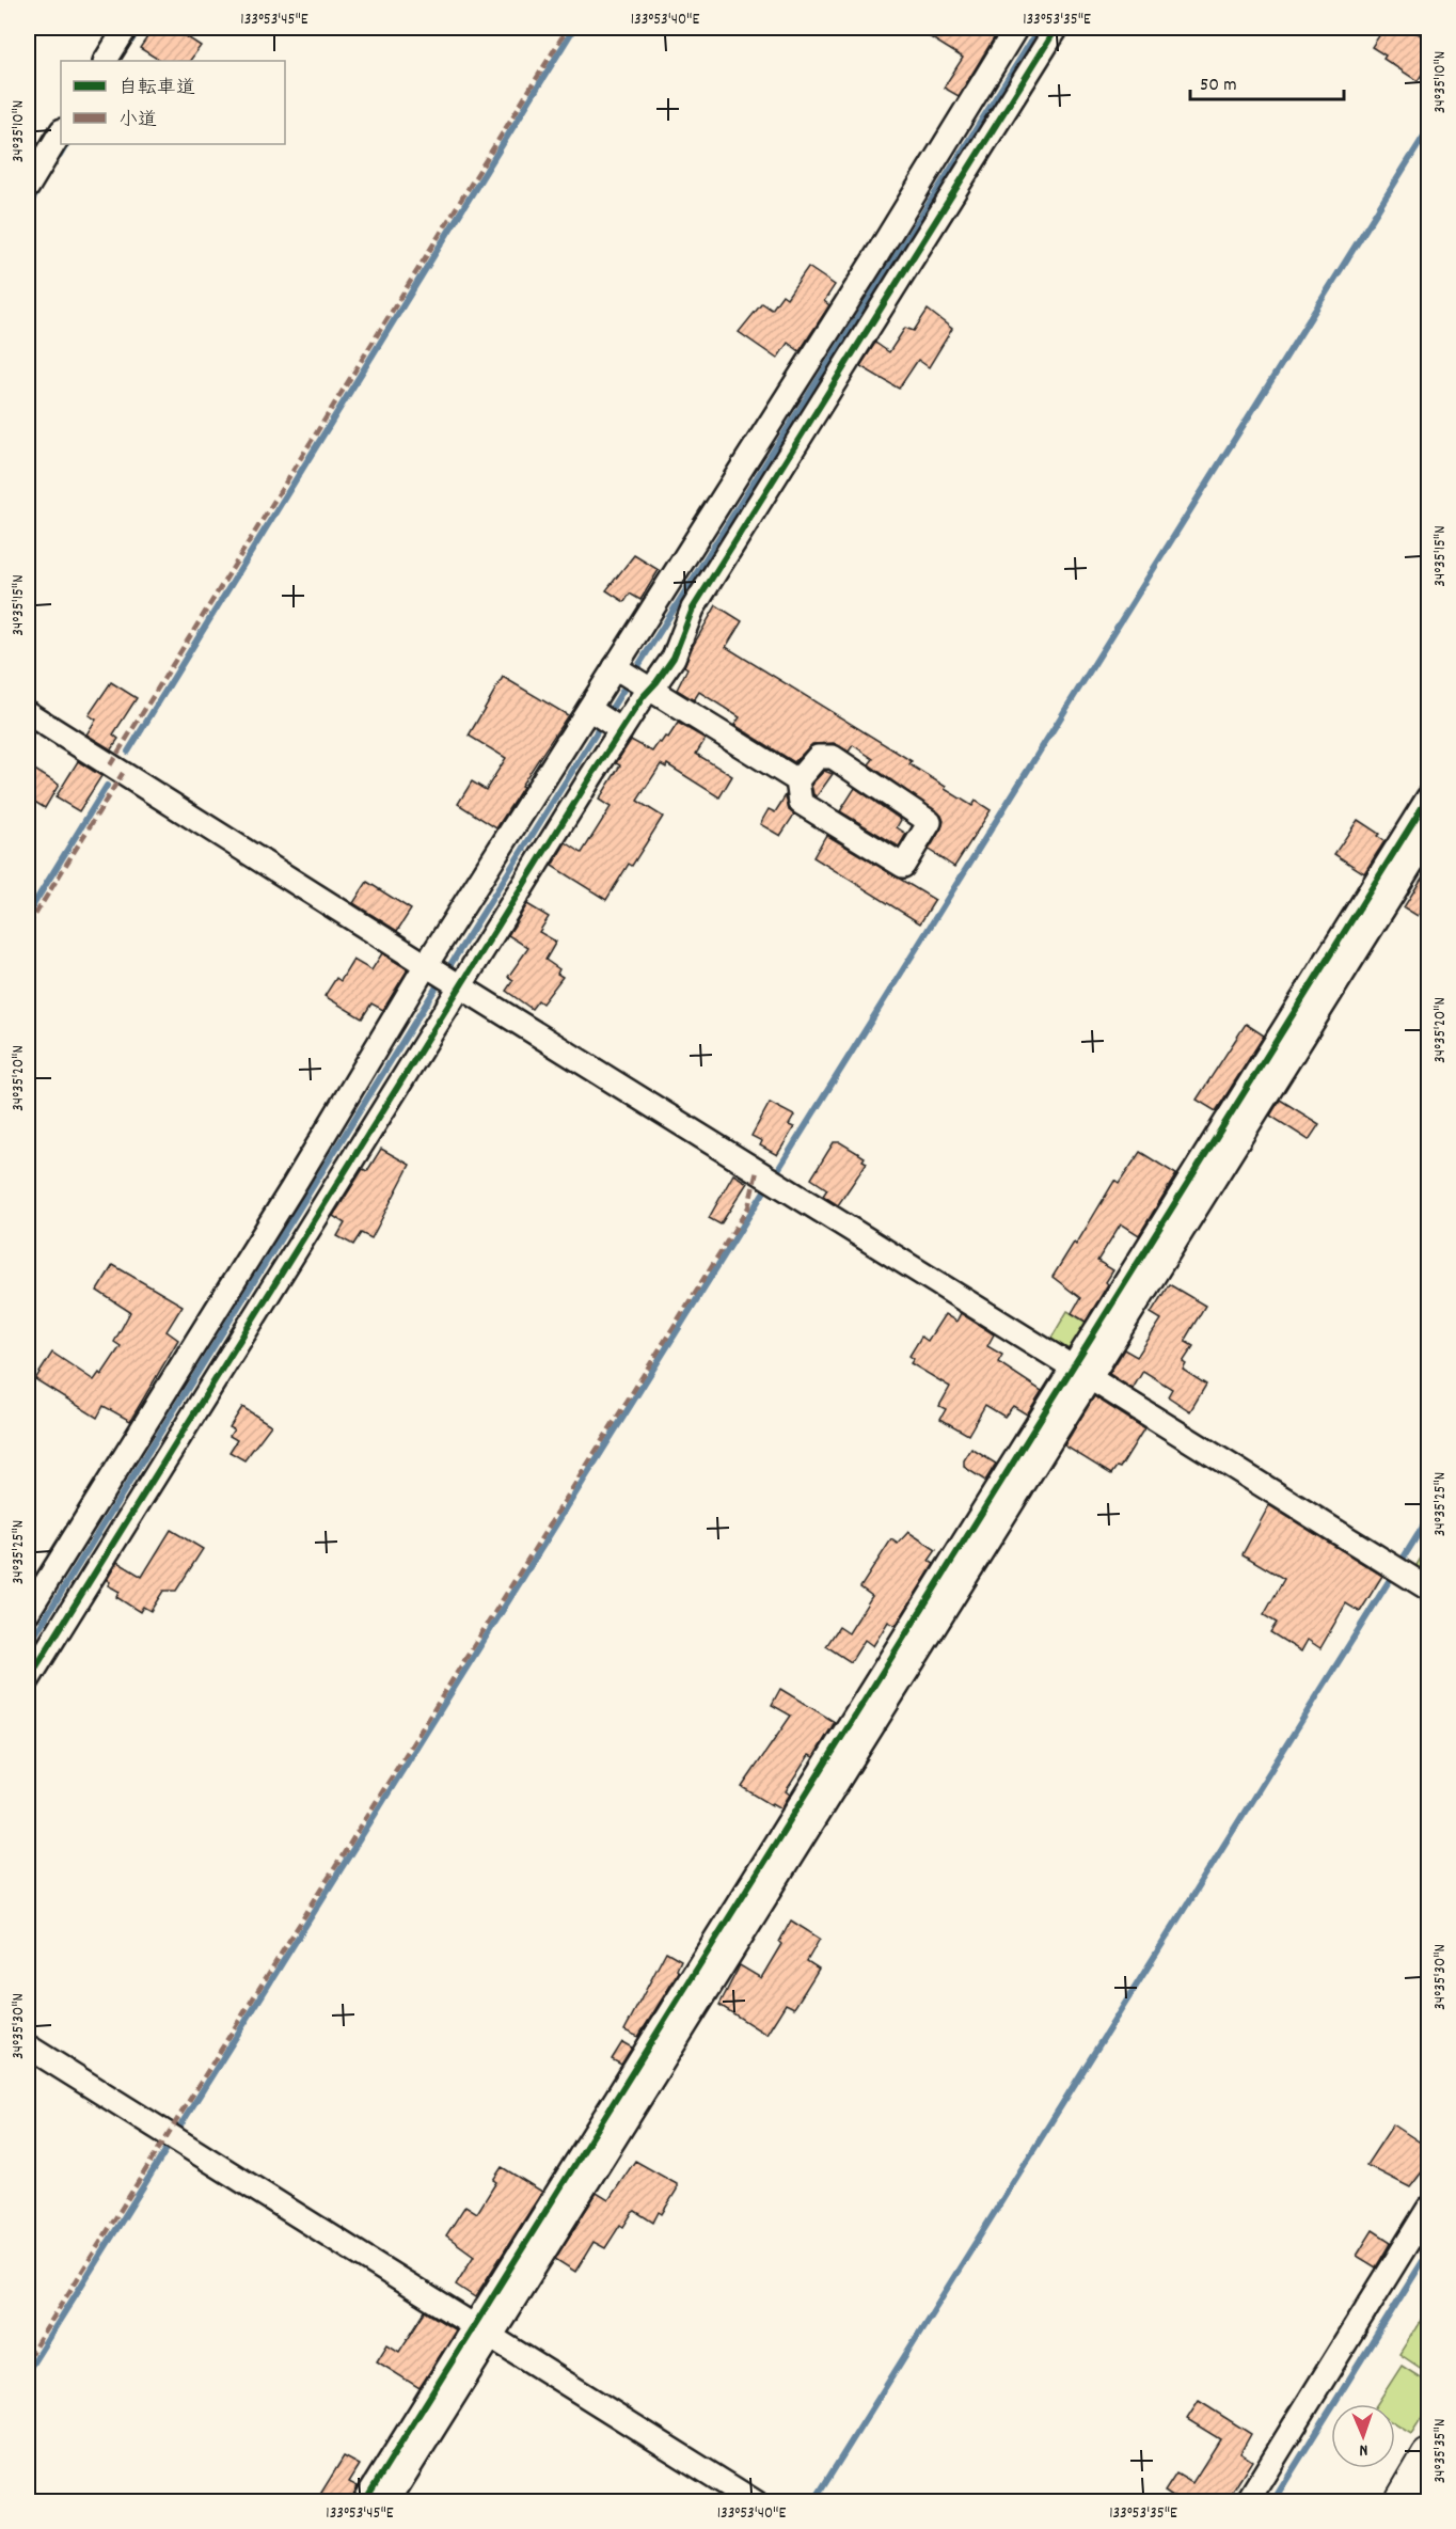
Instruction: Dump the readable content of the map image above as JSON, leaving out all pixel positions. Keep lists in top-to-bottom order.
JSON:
{
  "legend": ["自転車道", "小道"],
  "scale_bar": "50 m",
  "north": "bottom",
  "coordinates": [
    "133°53'45\"E",
    "133°53'40\"E",
    "133°53'35\"E",
    "34°35'10\"N",
    "34°35'15\"N",
    "34°35'20\"N",
    "34°35'25\"N",
    "34°35'30\"N",
    "34°35'35\"N"
  ]
}
